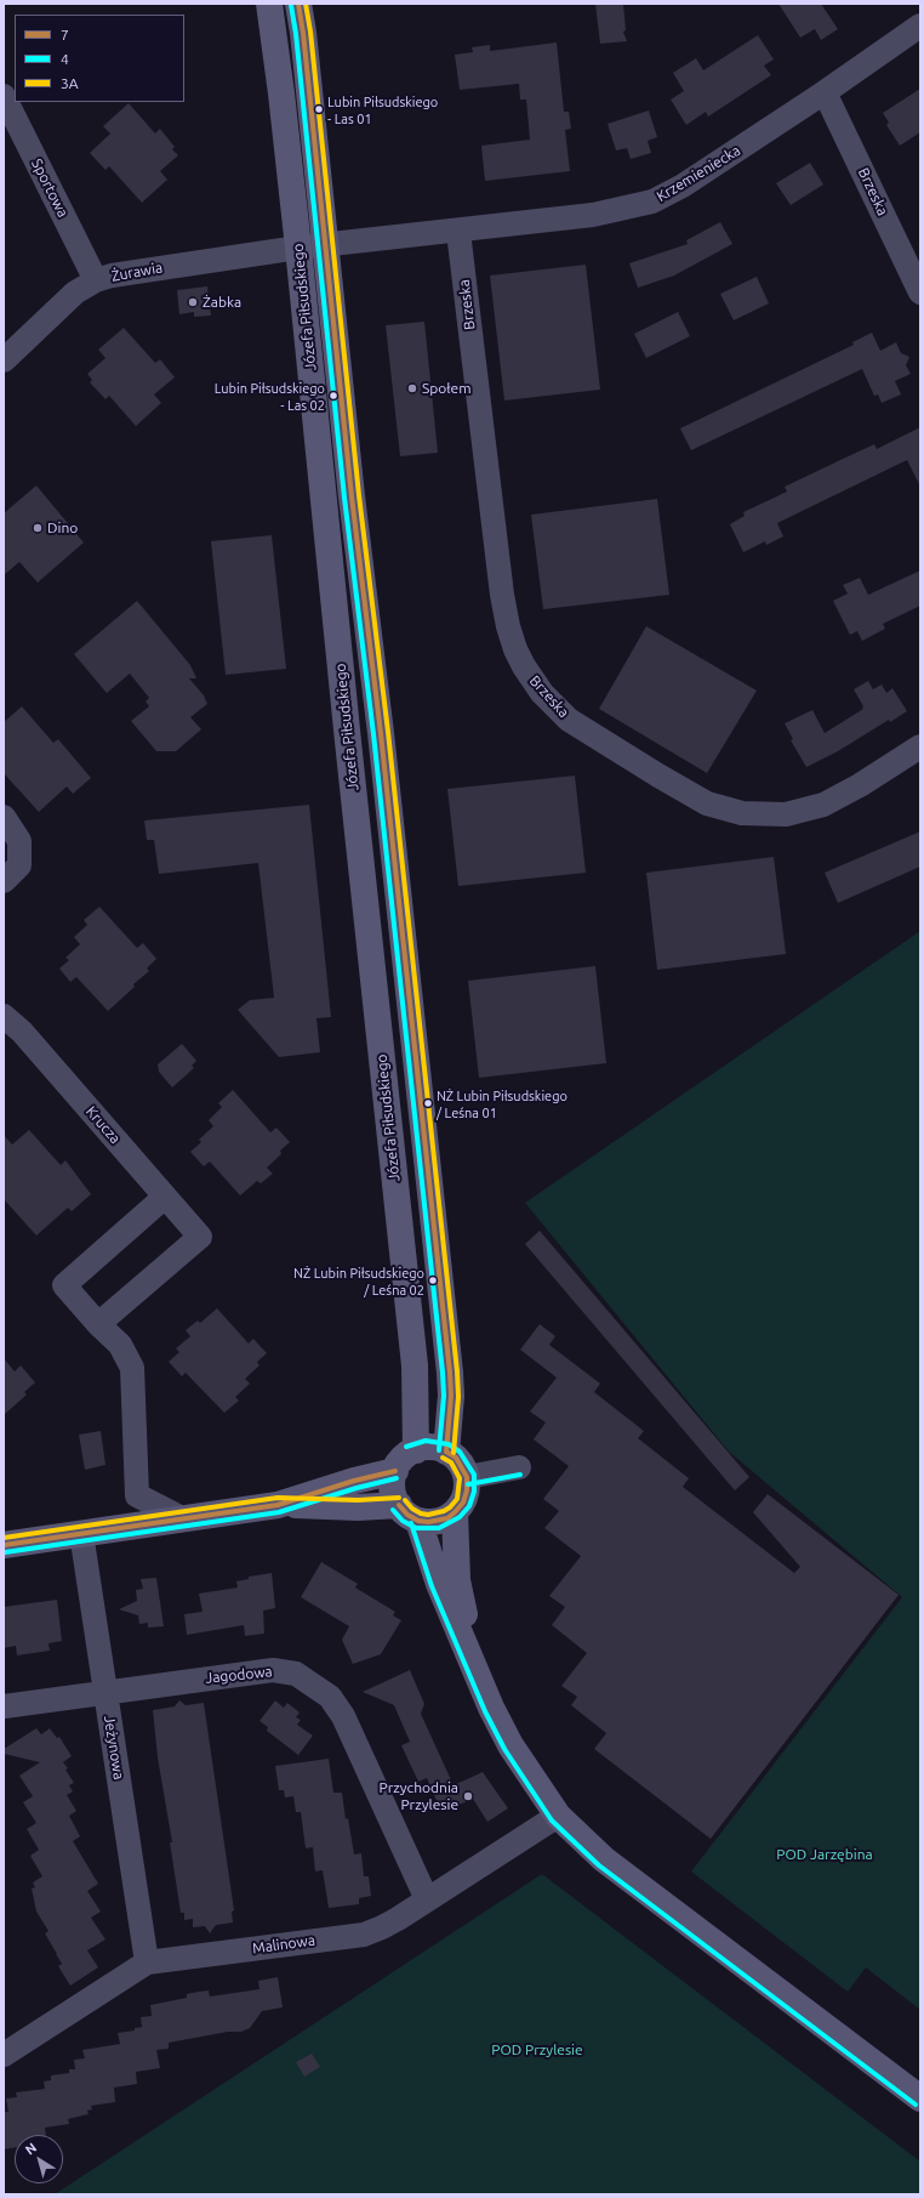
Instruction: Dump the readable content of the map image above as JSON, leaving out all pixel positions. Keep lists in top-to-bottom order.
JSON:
{
  "streets": {
    "street": [
      "Krzemieniecka",
      "Sportowa",
      "Brzeska",
      "Żurawia",
      "Józefa Piłsudskiego",
      "Krucza",
      "Jagodowa",
      "Jeżynowa",
      "Malinowa"
    ]
  },
  "crossings": [
    ["Krzemieniecka", "Brzeska"],
    ["Krzemieniecka", "Żurawia"],
    ["Krzemieniecka", "Józefa Piłsudskiego"],
    ["Sportowa", "Żurawia"],
    ["Żurawia", "Józefa Piłsudskiego"],
    ["Jagodowa", "Jeżynowa"],
    ["Jagodowa", "Malinowa"],
    ["Jeżynowa", "Malinowa"]
  ],
  "parks": ["POD Jarzębina", "POD Przylesie"],
  "places": [
    "Lubin Piłsudskiego - Las 01",
    "Żabka",
    "Społem",
    "Lubin Piłsudskiego - Las 02",
    "Dino",
    "NŻ Lubin Piłsudskiego / Leśna 01",
    "NŻ Lubin Piłsudskiego / Leśna 02",
    "Przychodnia Przylesie"
  ],
  "lines": ["transit line 7", "transit line 3A", "transit line 4"],
  "legend": ["7", "4", "3A"],
  "north": "top left"
}
